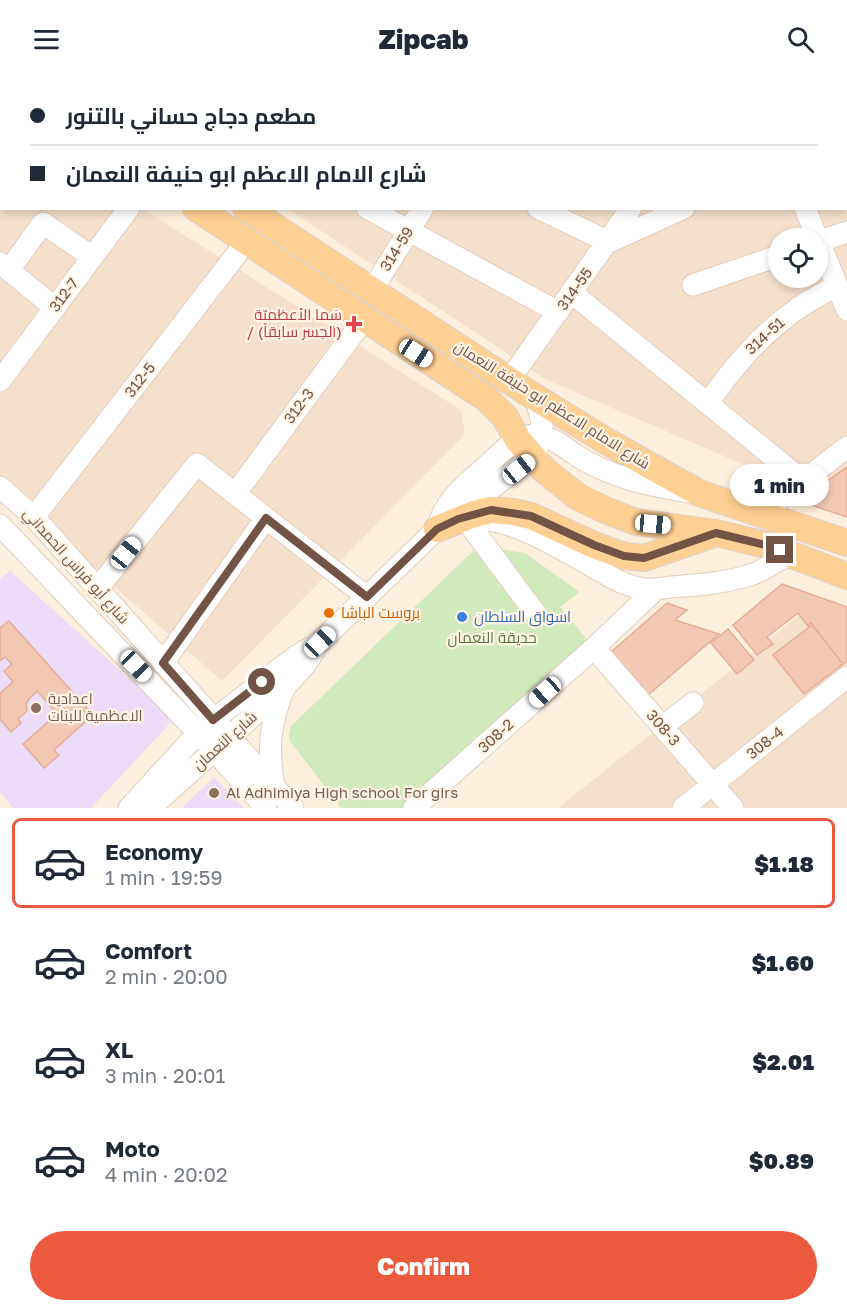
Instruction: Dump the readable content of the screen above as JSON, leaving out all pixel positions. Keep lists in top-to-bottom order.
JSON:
{
  "streets": {
    "main road": ["شارع الامام الاعظم ابو حنيفة النعمان"],
    "street": [
      "314-59",
      "314-55",
      "312-7",
      "314-51",
      "312-5",
      "312-3",
      "شارع أبو فراس الحمداني",
      "308-3",
      "308-2",
      "شارع النعمان",
      "308-4"
    ]
  },
  "crossings": [
    ["314-59", "شارع الامام الاعظم ابو حنيفة النعمان"],
    ["312-5", "شارع الامام الاعظم ابو حنيفة النعمان"],
    ["312-5", "شارع أبو فراس الحمداني"],
    ["شارع الامام الاعظم ابو حنيفة النعمان", "312-3"],
    ["شارع الامام الاعظم ابو حنيفة النعمان", "شارع النعمان"],
    ["شارع أبو فراس الحمداني", "شارع النعمان"],
    ["308-3", "308-2"],
    ["308-3", "308-4"]
  ],
  "parks": ["حديقة النعمان"],
  "places": {
    "health": ["سَما الأعظميّة / (الجسر سابقاً)"],
    "other": [
      "بروست الباشا",
      "اسواق السلطان",
      "اعدادية الاعظمية للبنات",
      "Al Adhimiya High school For girs"
    ]
  },
  "page": {
    "header": "Zipcab",
    "banner": ["مطعم دجاج حساني بالتنور", "شارع الامام الاعظم ابو حنيفة النعمان"],
    "bubble": "1 min",
    "list": [
      {
        "name": "Economy",
        "note": "1 min · 19:59",
        "value": "$1.18"
      },
      {
        "name": "Comfort",
        "note": "2 min · 20:00",
        "value": "$1.60"
      },
      {
        "name": "XL",
        "note": "3 min · 20:01",
        "value": "$2.01"
      },
      {
        "name": "Moto",
        "note": "4 min · 20:02",
        "value": "$0.89"
      }
    ],
    "buttons": "Confirm"
  }
}
